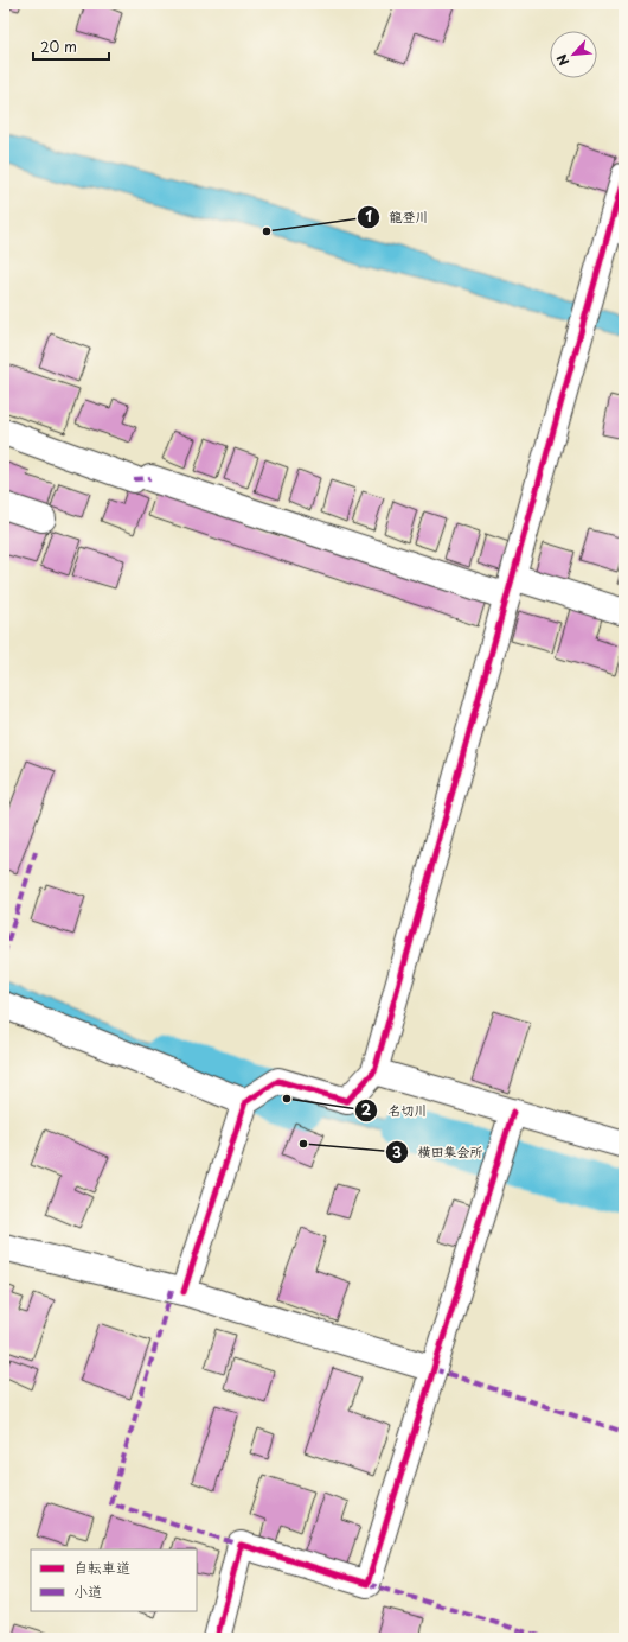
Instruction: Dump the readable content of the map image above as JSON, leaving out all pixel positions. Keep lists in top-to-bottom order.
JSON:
{
  "places": ["龍登川", "名切川", "横田集会所"],
  "legend": ["自転車道", "小道"],
  "scale_bar": "20 m",
  "north": "bottom left"
}
